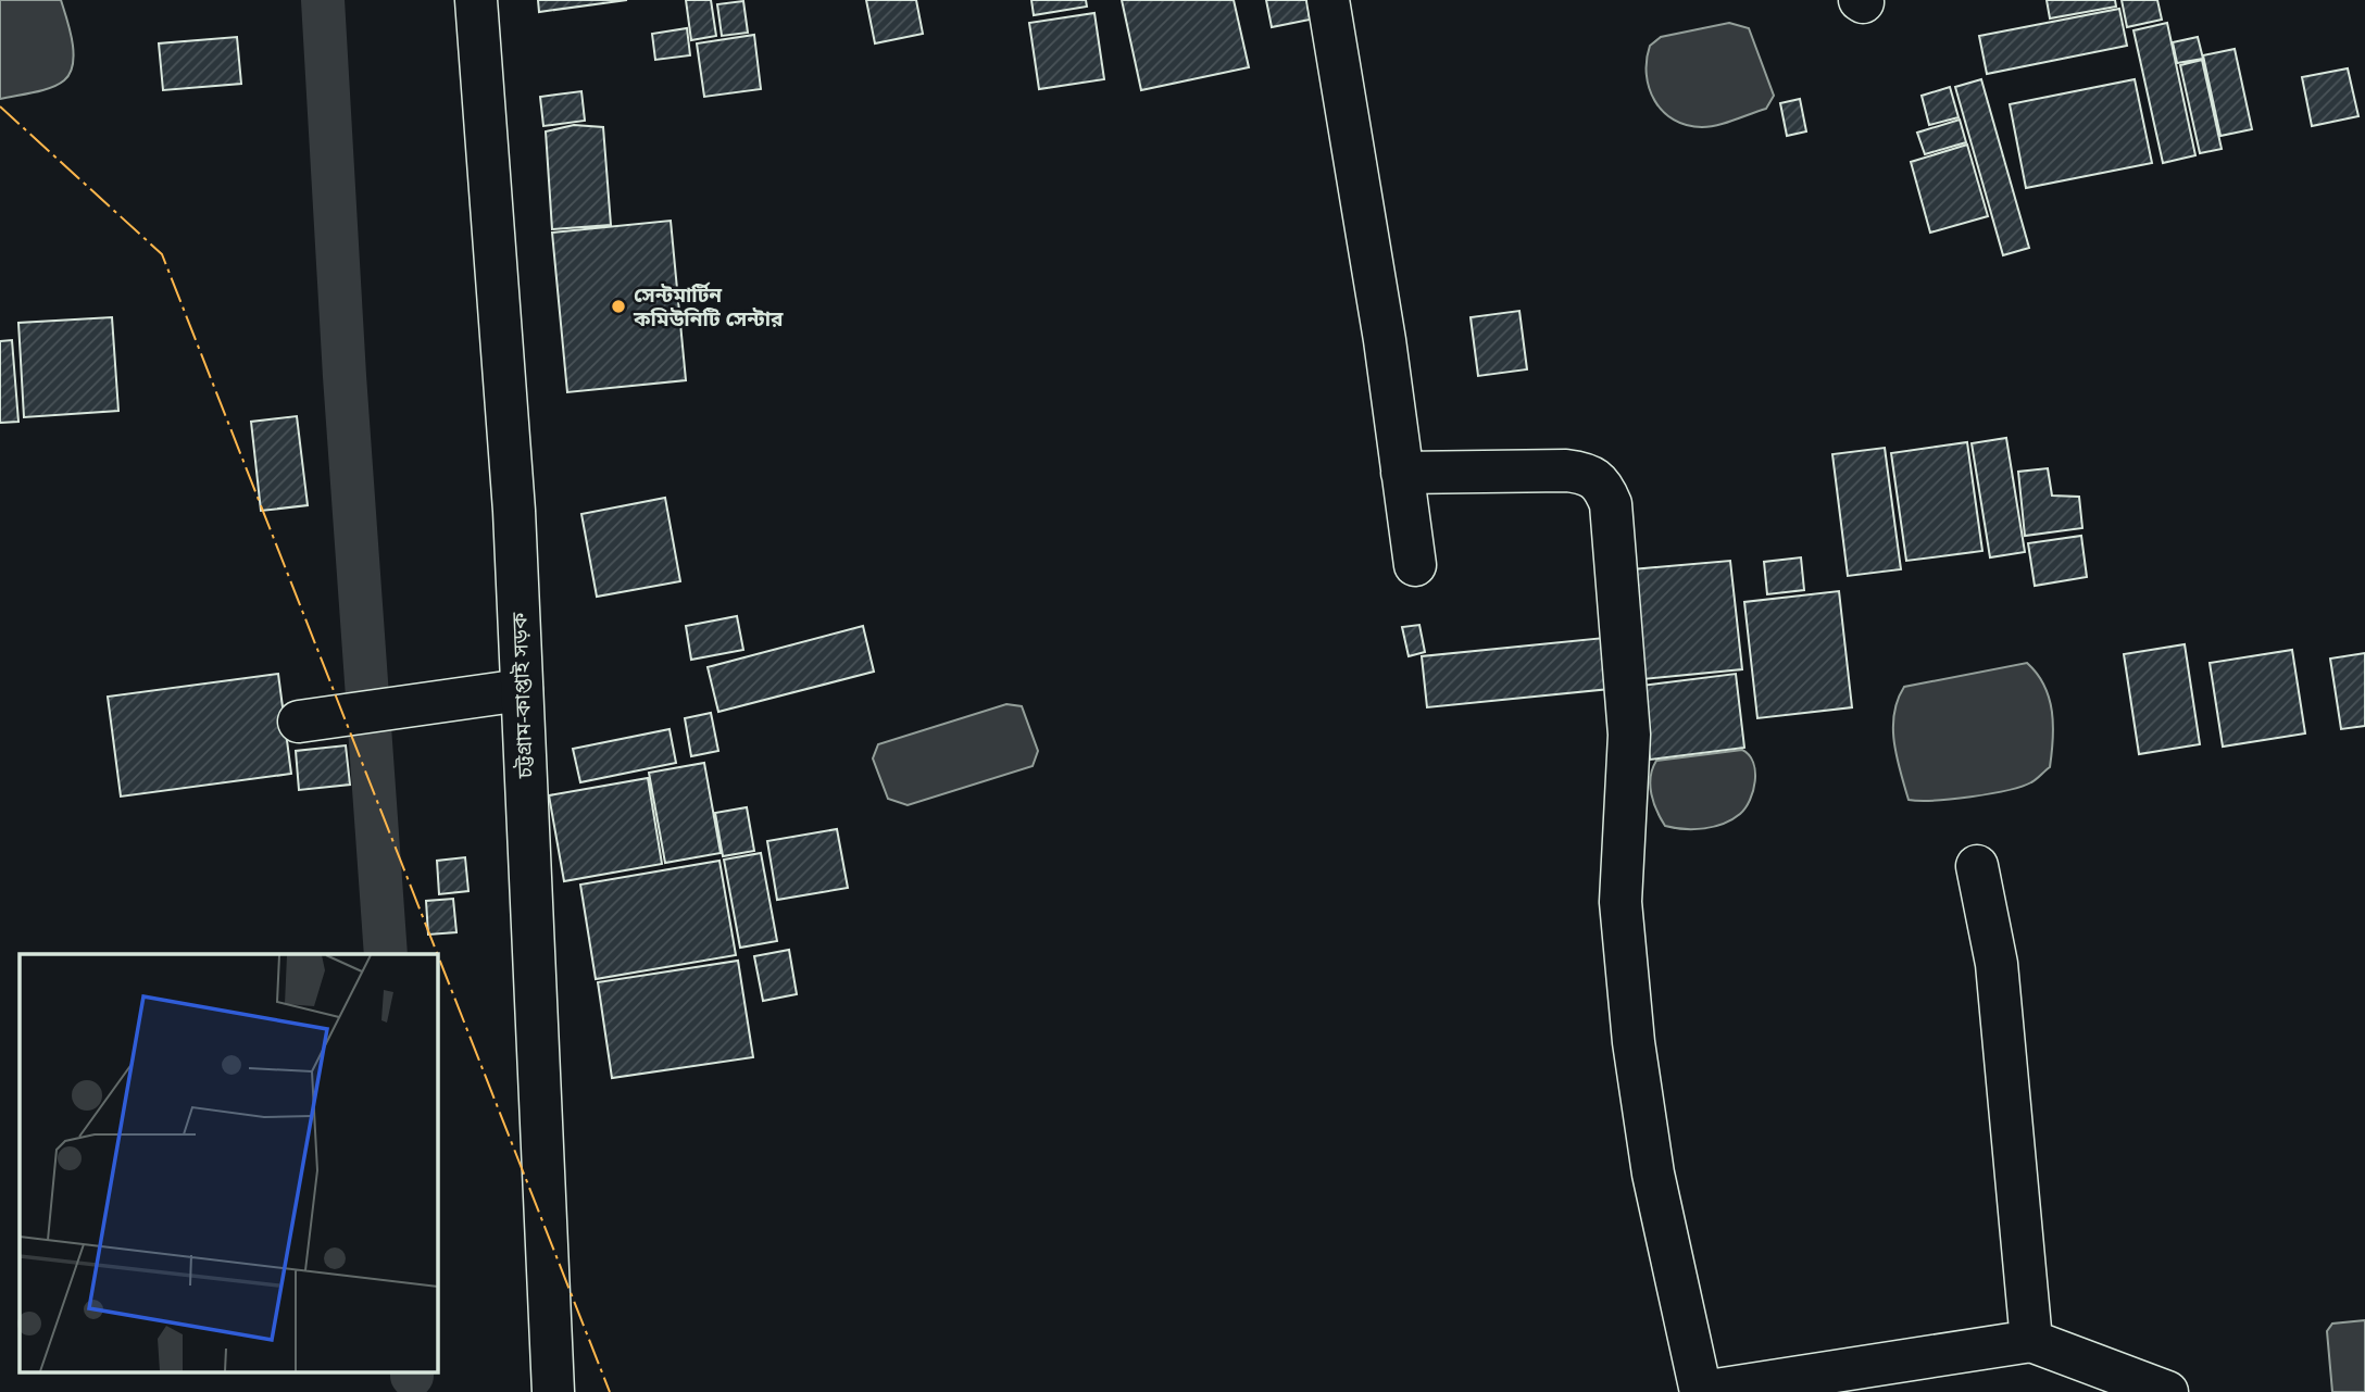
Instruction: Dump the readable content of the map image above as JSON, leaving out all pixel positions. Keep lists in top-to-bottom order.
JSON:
{
  "streets": {
    "street": ["চট্টগ্রাম-কাপ্তাই সড়ক"]
  },
  "places": ["সেন্টমার্টিন কমিউনিটি সেন্টার"]
}
